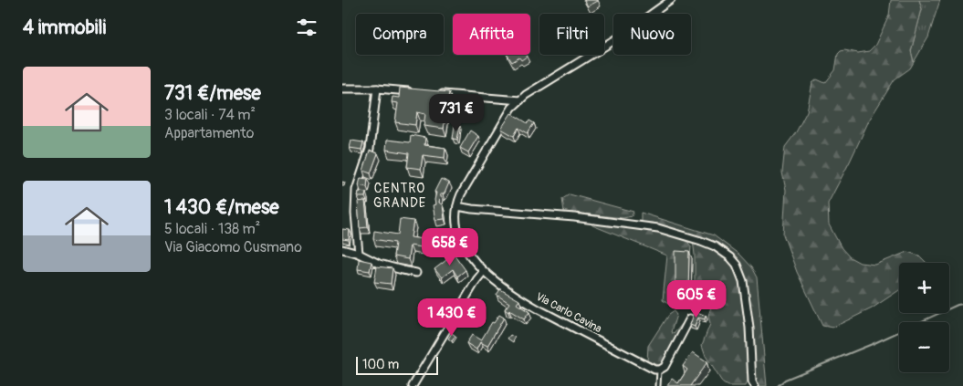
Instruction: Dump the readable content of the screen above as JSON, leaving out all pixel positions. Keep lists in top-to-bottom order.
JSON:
{
  "streets": {
    "street": ["Via Carlo Cavina"]
  },
  "districts": ["CENTRO GRANDE"],
  "scale_bar": "100 m",
  "page": {
    "heading": "4 immobili",
    "chip": [
      "Compra",
      "Affitta",
      "Filtri",
      "Nuovo"
    ],
    "list": [
      {
        "name": "731 €/mese",
        "note": "3 locali · 74 m² · Appartamento"
      },
      {
        "name": "1 430 €/mese",
        "note": "5 locali · 138 m² · Via Giacomo Cusmano"
      }
    ],
    "price": [
      "731 €",
      "658 €",
      "605 €",
      "1 430 €"
    ],
    "map_buttons": ["+", "−"],
    "scale": "100 m"
  }
}
